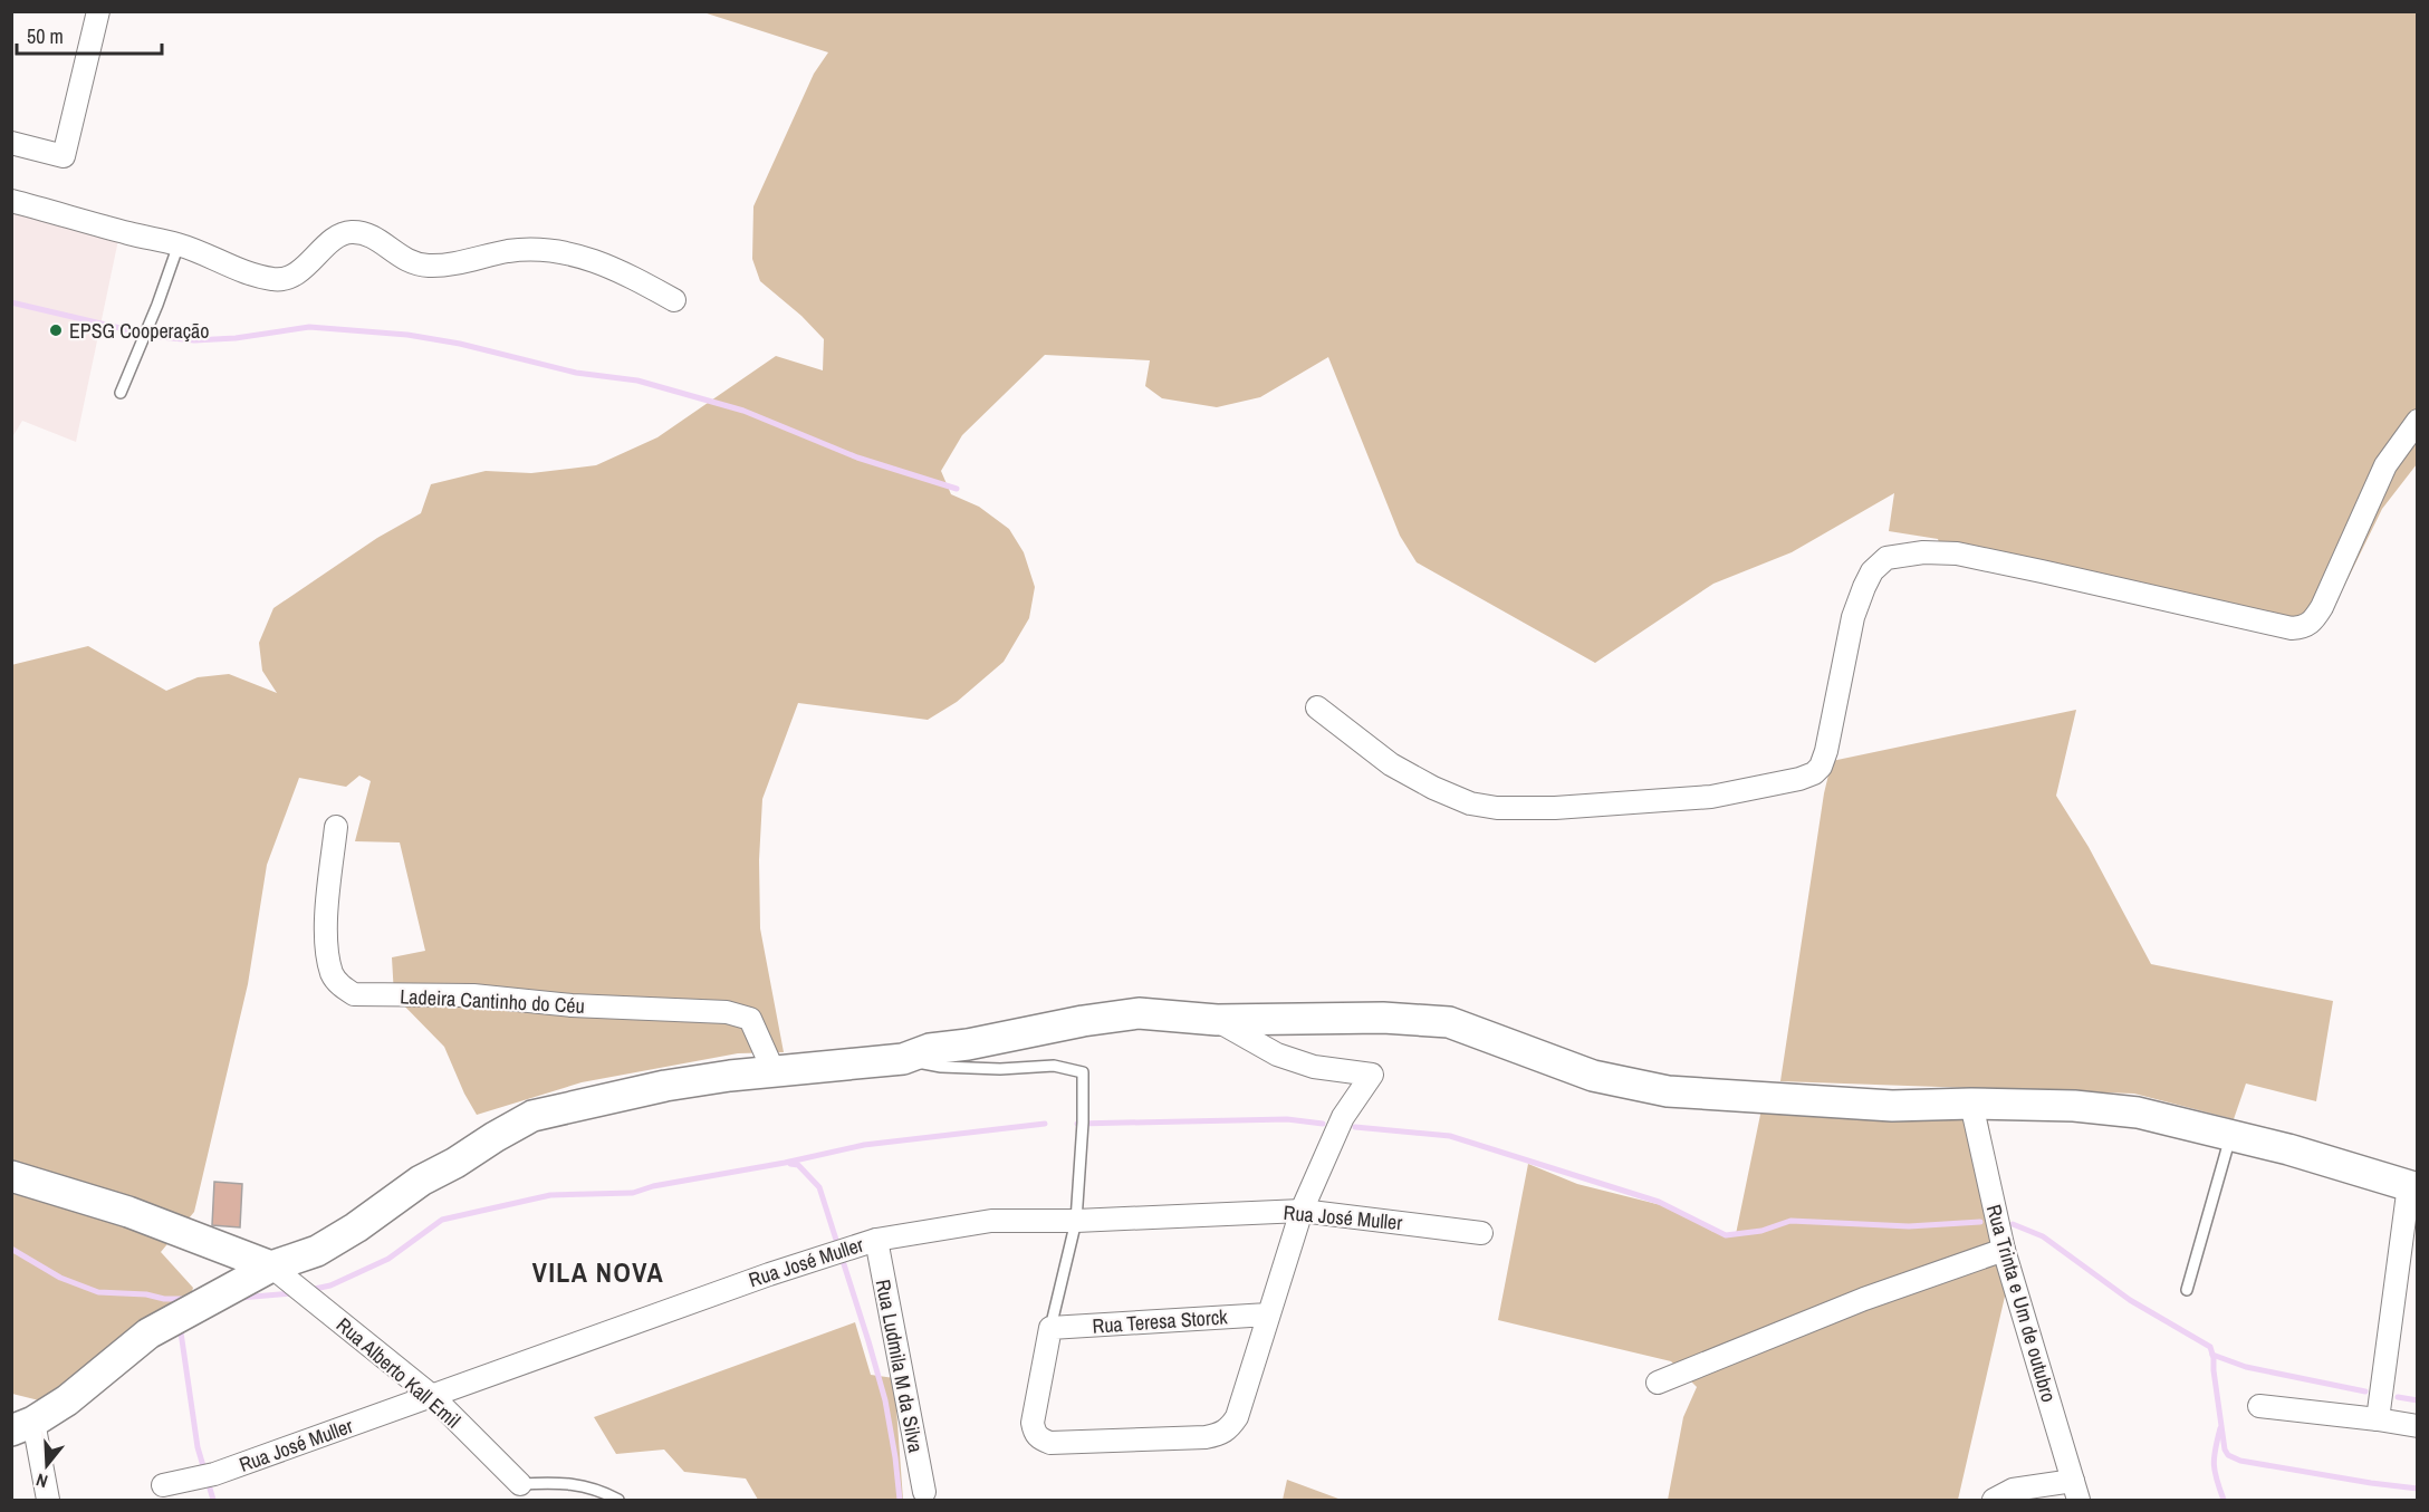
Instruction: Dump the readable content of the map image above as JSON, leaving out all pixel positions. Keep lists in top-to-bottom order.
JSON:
{
  "streets": {
    "street": [
      "Ladeira Cantinho do Céu",
      "Rua José Muller",
      "Rua Trinta e Um de outubro",
      "Rua Teresa Storck",
      "Rua Ludmila M da Silva",
      "Rua Alberto Kall Emil"
    ]
  },
  "crossings": [
    ["Rua José Muller", "Rua Ludmila M da Silva"],
    ["Rua José Muller", "Rua Alberto Kall Emil"]
  ],
  "districts": ["VILA NOVA"],
  "places": ["EPSG Cooperação"],
  "scale_bar": "50 m",
  "north": "bottom"
}
